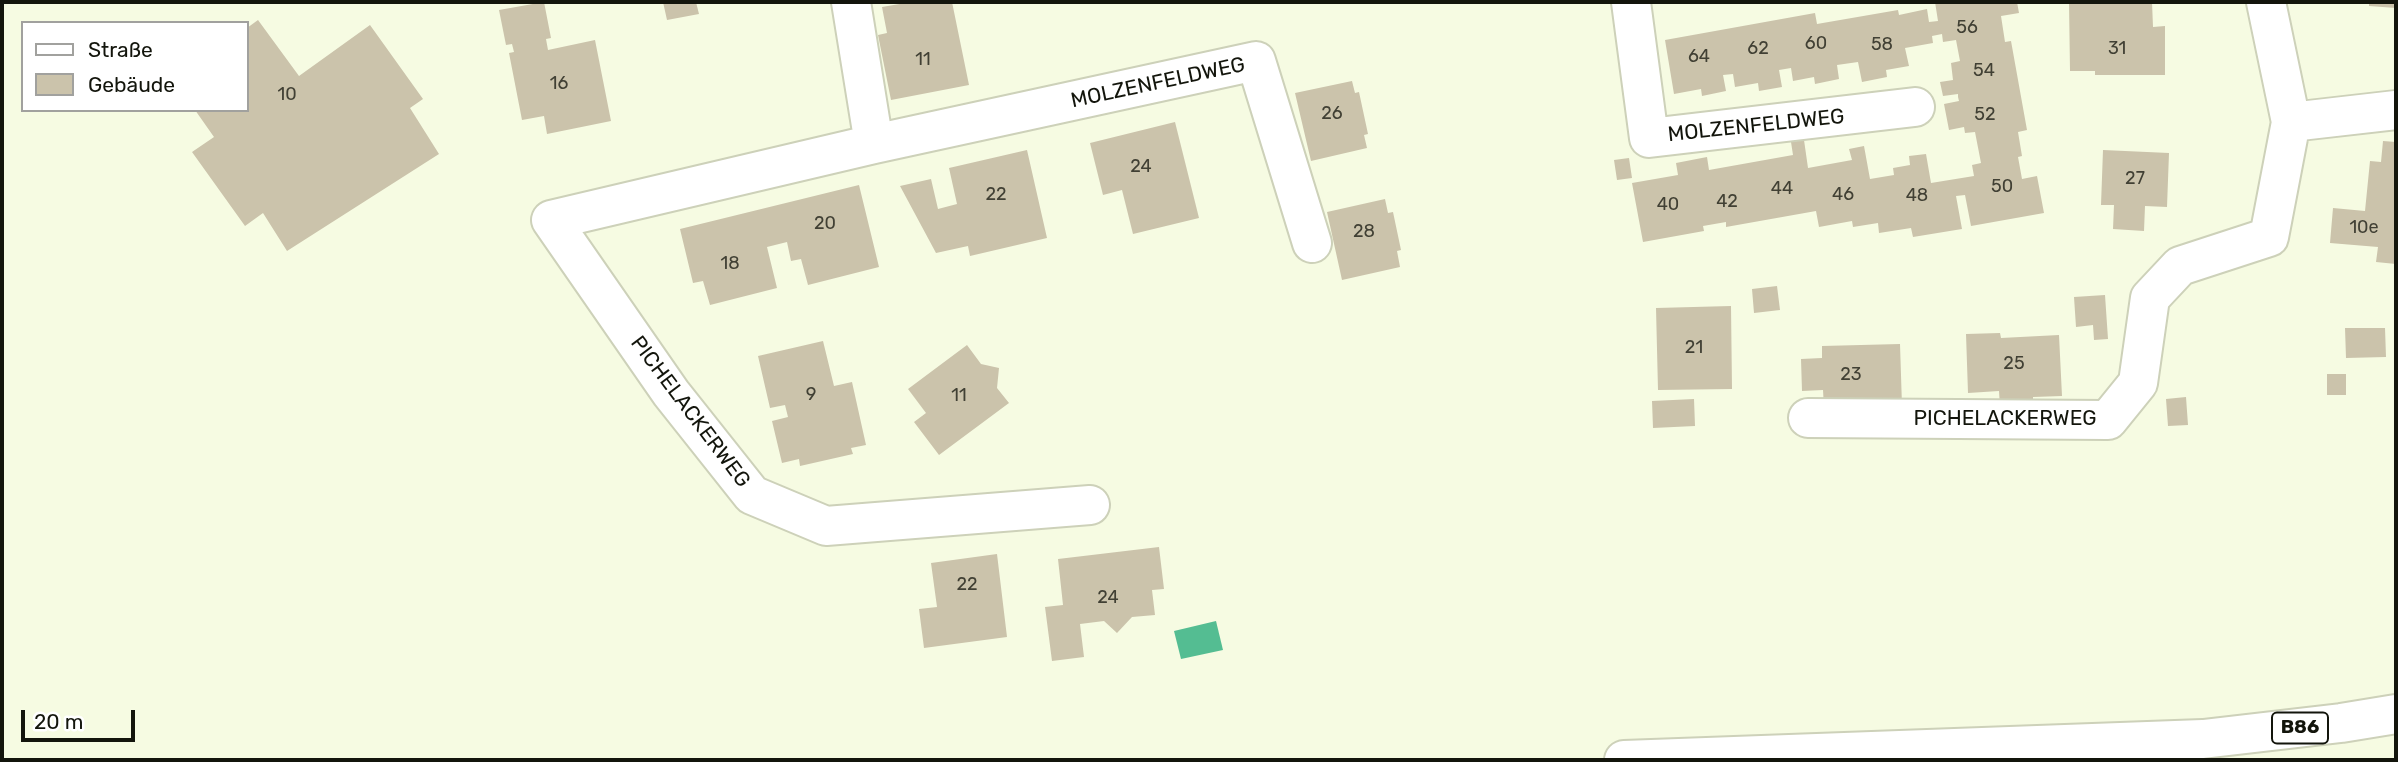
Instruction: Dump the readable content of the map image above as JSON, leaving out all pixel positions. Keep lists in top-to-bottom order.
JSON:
{
  "streets": {
    "street": ["MOLZENFELDWEG", "PICHELACKERWEG", "B86"]
  },
  "crossings": [
    ["MOLZENFELDWEG", "PICHELACKERWEG"]
  ],
  "house_numbers": [
    "56",
    "60",
    "58",
    "62",
    "31",
    "64",
    "11",
    "54",
    "16",
    "10",
    "26",
    "52",
    "24",
    "27",
    "50",
    "44",
    "22",
    "46",
    "48",
    "42",
    "40",
    "20",
    "10e",
    "28",
    "18",
    "21",
    "25",
    "23",
    "9",
    "11",
    "22",
    "24"
  ],
  "legend": ["Straße", "Gebäude"],
  "scale_bar": "20 m"
}
